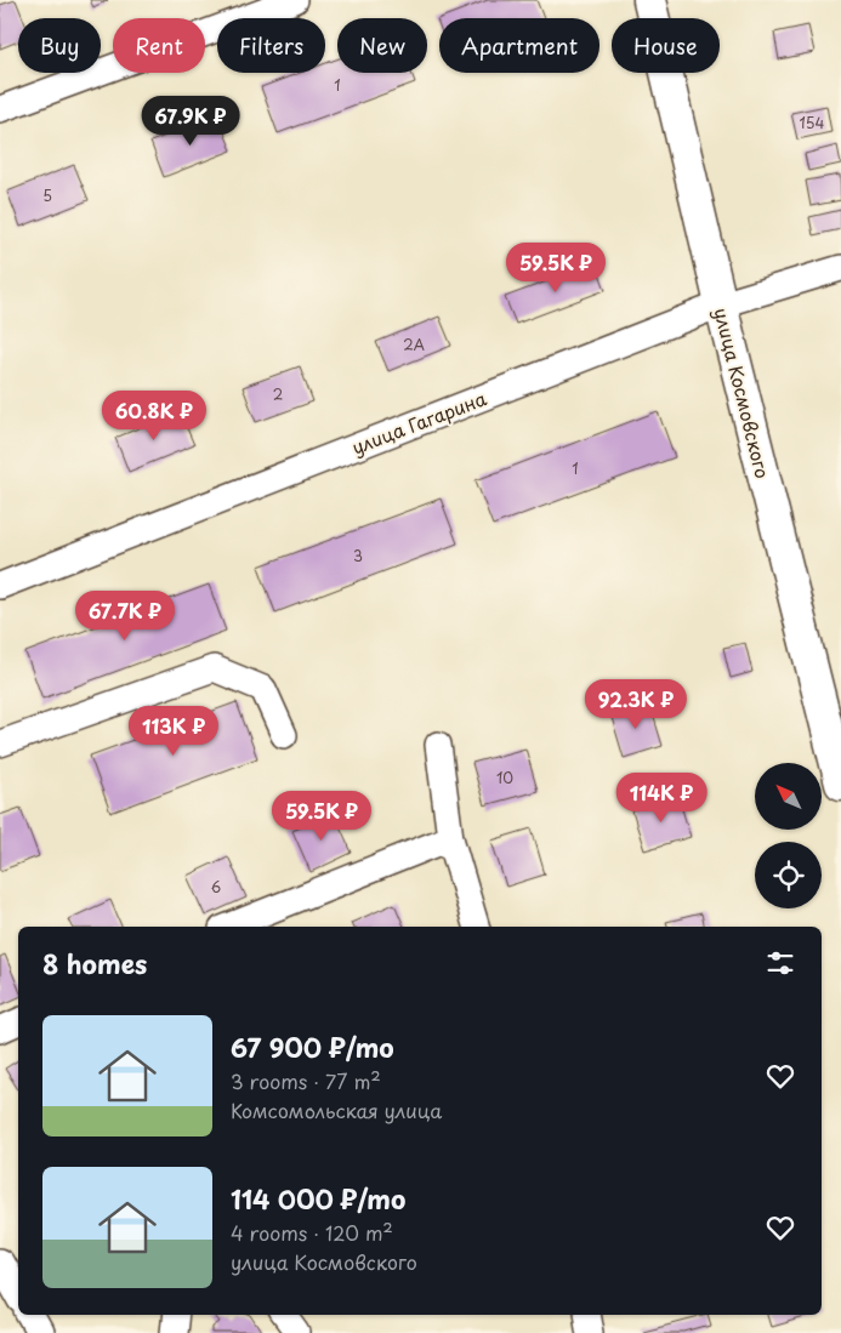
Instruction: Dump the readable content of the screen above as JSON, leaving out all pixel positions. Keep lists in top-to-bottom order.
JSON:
{
  "streets": {
    "main road": ["улица Космовского"],
    "street": ["улица Гагарина"]
  },
  "crossings": [
    ["улица Космовского", "улица Гагарина"]
  ],
  "house_numbers": [
    "1",
    "154",
    "5",
    "2А",
    "2",
    "1",
    "3",
    "10",
    "6"
  ],
  "north": "top left",
  "page": {
    "chip": [
      "Buy",
      "Rent",
      "Filters",
      "New",
      "Apartment",
      "House"
    ],
    "price": [
      "67.9K ₽",
      "59.5K ₽",
      "60.8K ₽",
      "67.7K ₽",
      "92.3K ₽",
      "113K ₽",
      "114K ₽",
      "59.5K ₽"
    ],
    "heading": "8 homes",
    "list": [
      {
        "name": "67 900 ₽/mo",
        "note": "3 rooms · 77 m² · Комсомольская улица"
      },
      {
        "name": "114 000 ₽/mo",
        "note": "4 rooms · 120 m² · улица Космовского"
      }
    ]
  }
}
